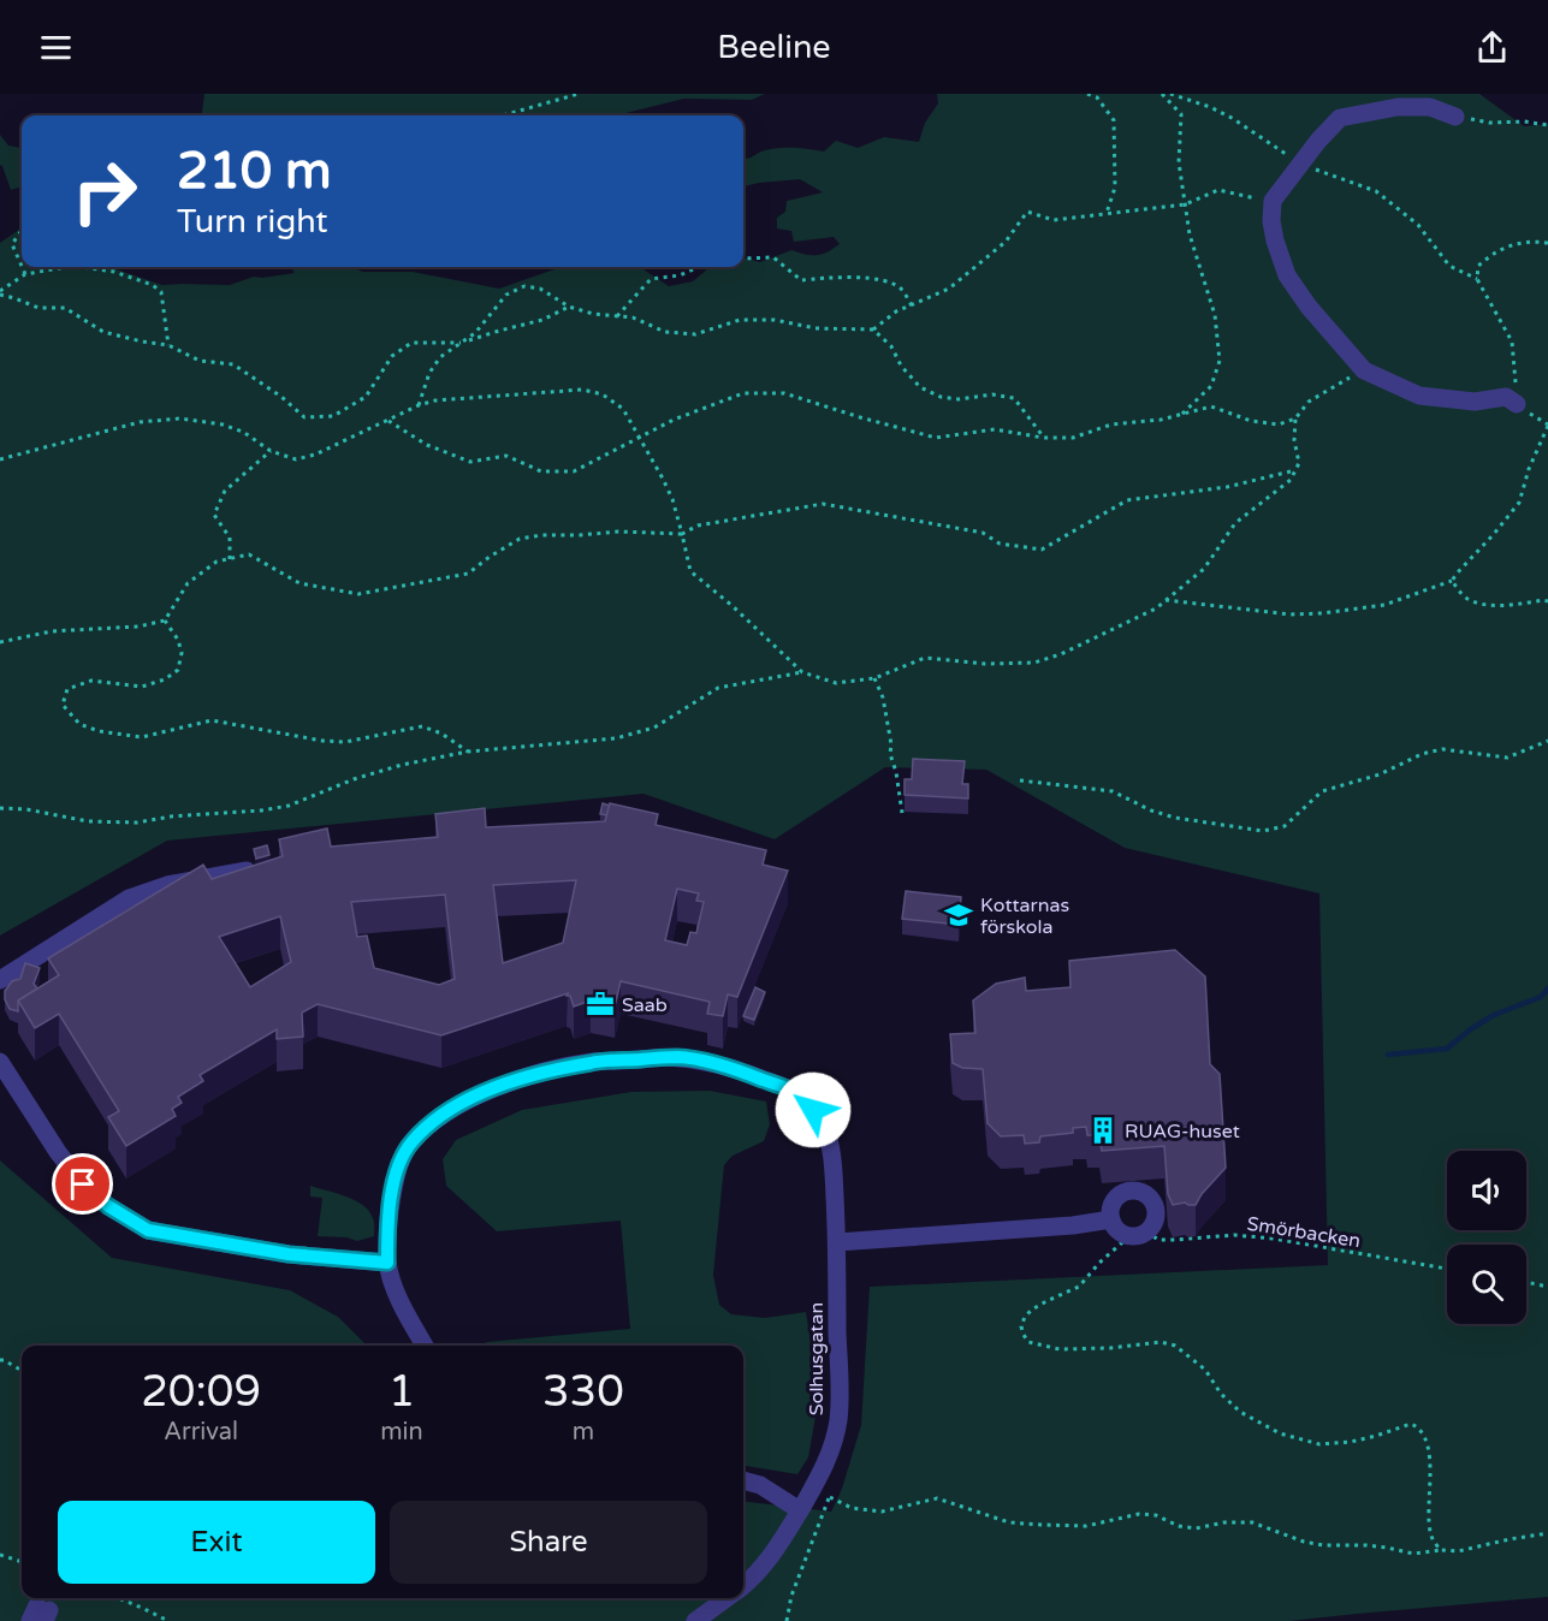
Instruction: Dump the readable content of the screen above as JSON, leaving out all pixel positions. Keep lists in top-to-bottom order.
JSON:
{
  "streets": {
    "street": ["Solhusgatan"],
    "path": ["Smörbacken"]
  },
  "places": {
    "school or university": ["Kottarnas förskola"],
    "office": ["Saab"],
    "building": ["RUAG-huset"]
  },
  "page": {
    "header": "Beeline",
    "turn": ["210 m", "Turn right"],
    "eta": [
      "20:09",
      "Arrival",
      "1",
      "min",
      "330",
      "m"
    ],
    "buttons": ["Exit", "Share"]
  }
}
